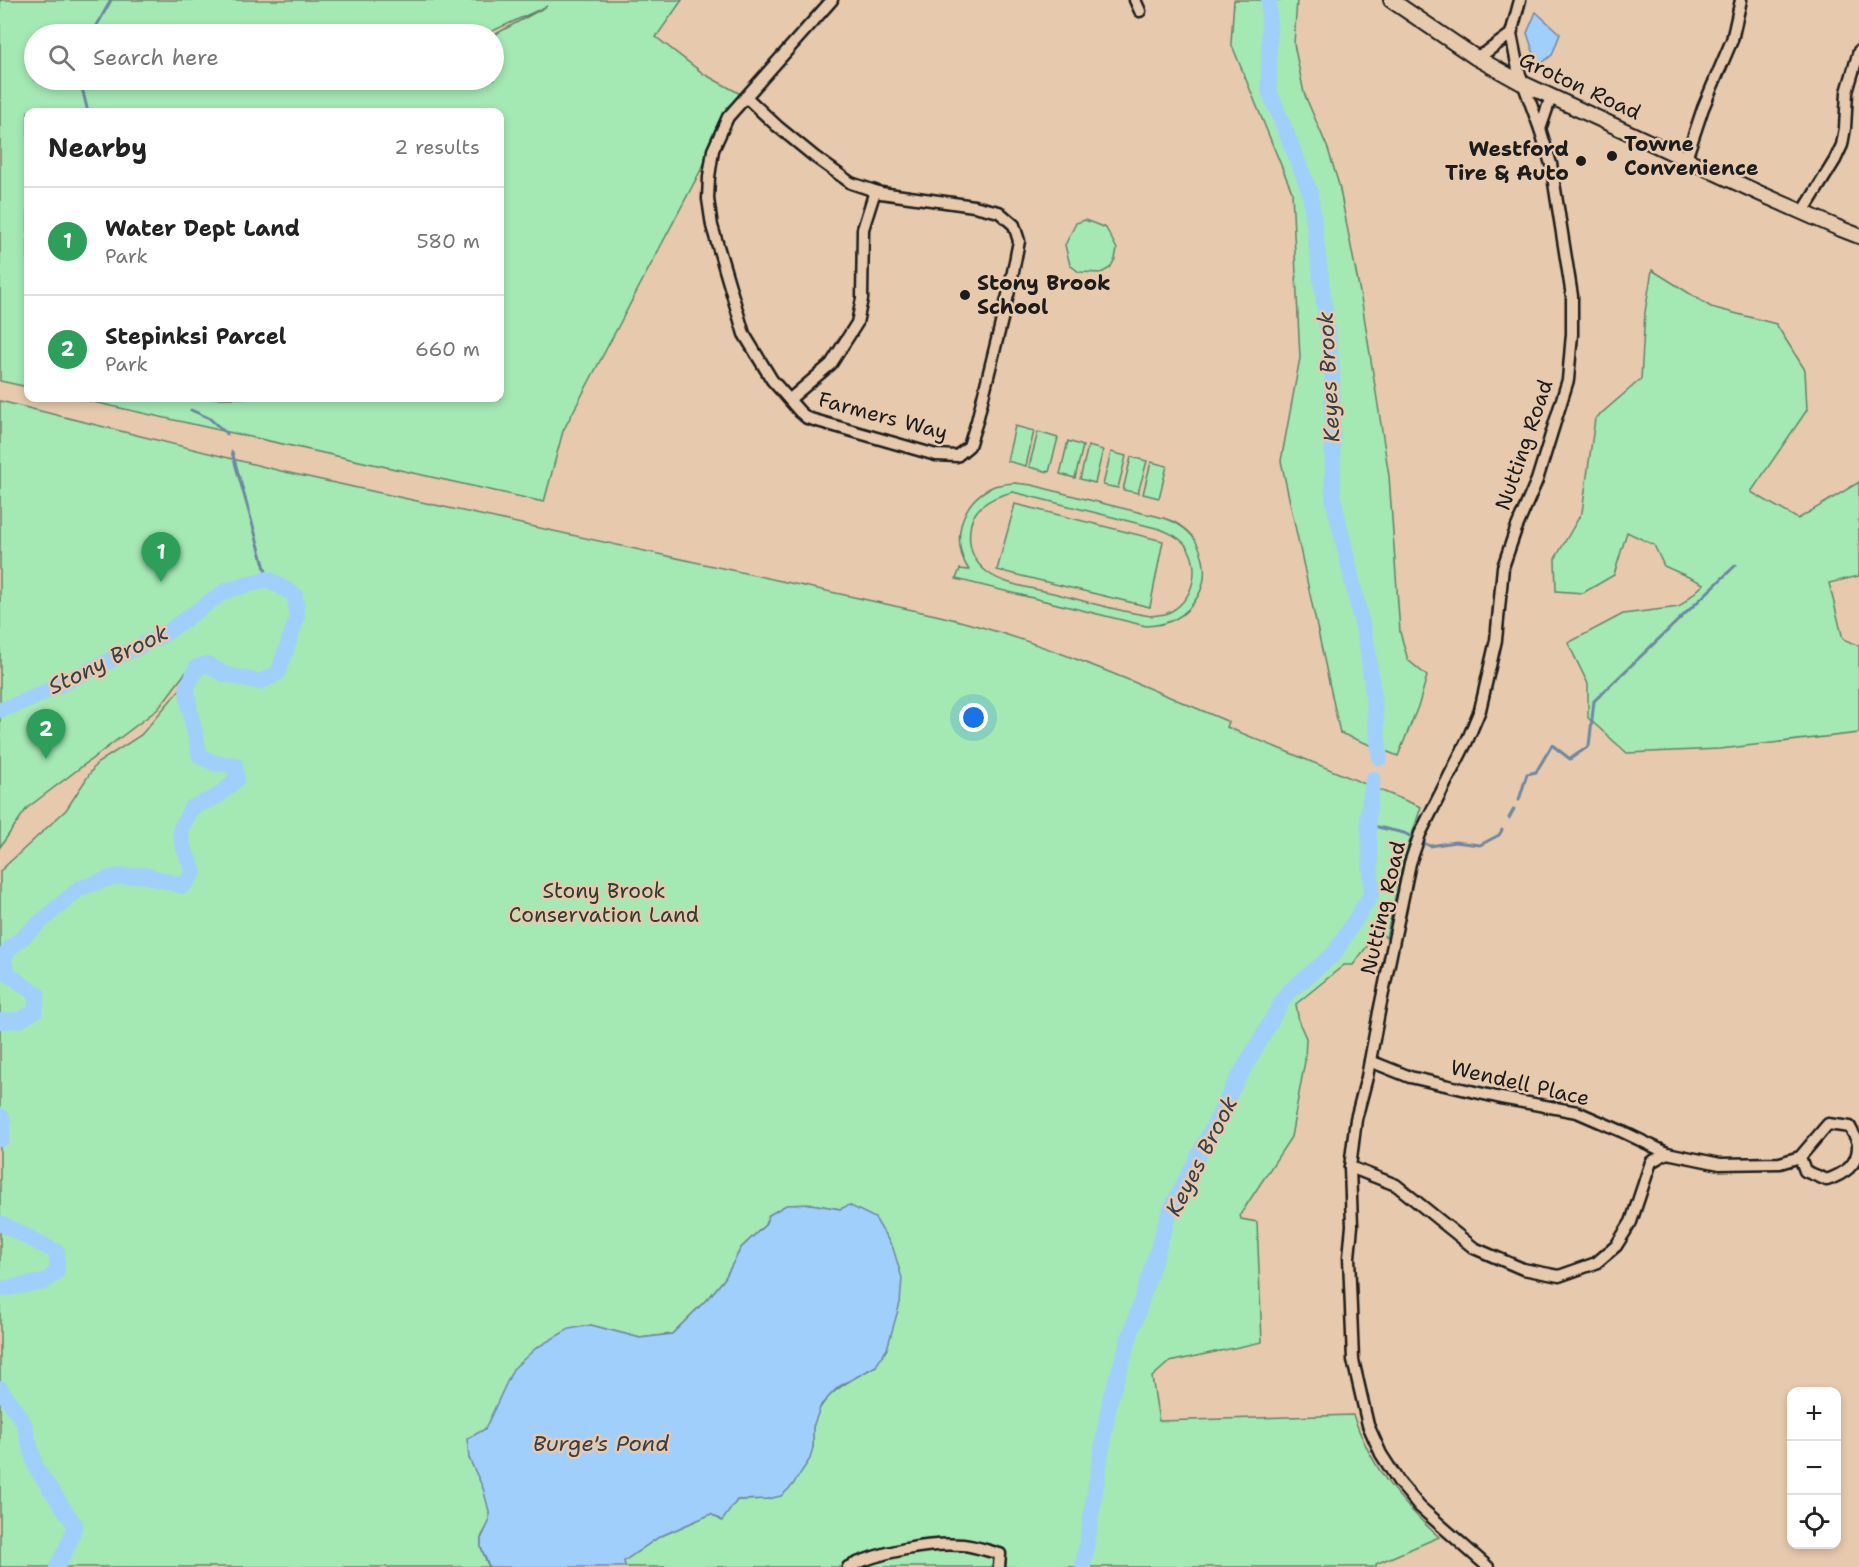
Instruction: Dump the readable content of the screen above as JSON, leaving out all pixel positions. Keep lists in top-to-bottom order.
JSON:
{
  "streets": {
    "main road": ["Groton Road"],
    "street": ["Farmers Way", "Nutting Road", "Wendell Place"]
  },
  "crossings": [
    ["Groton Road", "Nutting Road"],
    ["Nutting Road", "Wendell Place"]
  ],
  "water": ["Keyes Brook", "Stony Brook", "Burge's Pond"],
  "parks": ["Stony Brook Conservation Land"],
  "places": ["Towne Convenience", "Westford Tire & Auto", "Stony Brook School"],
  "page": {
    "search": "Search here",
    "heading": ["Nearby", "2 results"],
    "list": [
      {
        "mark": "1",
        "name": "Water Dept Land",
        "note": "Park",
        "value": "580 m"
      },
      {
        "mark": "2",
        "name": "Stepinksi Parcel",
        "note": "Park",
        "value": "660 m"
      }
    ],
    "pins": ["1", "2"],
    "map_buttons": ["+", "−"]
  }
}
